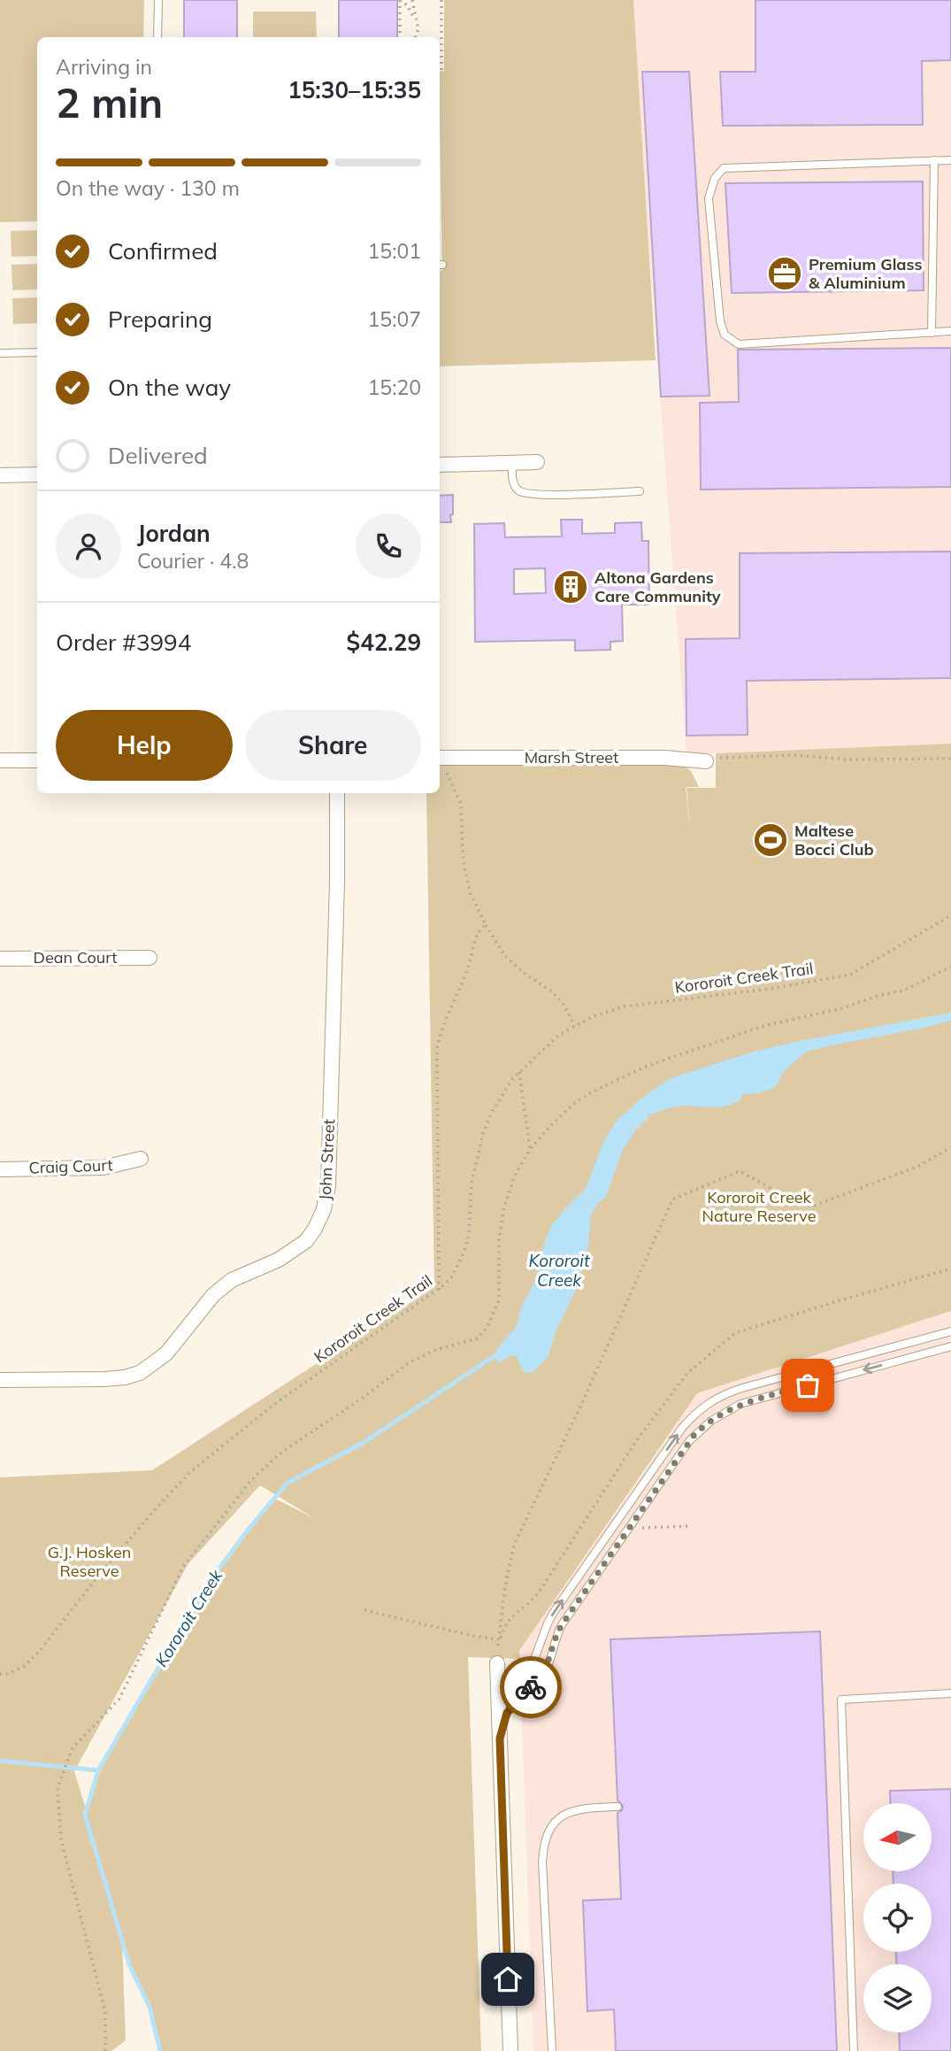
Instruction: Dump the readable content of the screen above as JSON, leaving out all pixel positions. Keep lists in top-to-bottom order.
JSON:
{
  "streets": {
    "street": [
      "Marsh Street",
      "Dean Court",
      "John Street",
      "Craig Court"
    ],
    "path": ["Kororoit Creek Trail"]
  },
  "water": ["Kororoit Creek"],
  "parks": ["Kororoit Creek Nature Reserve", "G.J. Hosken Reserve"],
  "places": {
    "office": ["Premium Glass & Aluminium"],
    "building": ["Altona Gardens Care Community"],
    "sports": ["Maltese Bocci Club"]
  },
  "north": "left",
  "page": {
    "heading": ["2 min", "Arriving in", "15:30–15:35"],
    "panel": [
      "Jordan",
      "Courier · 4.8",
      "Order #3994",
      "$42.29"
    ],
    "bar": "On the way · 130 m",
    "list": [
      ["Confirmed", "15:01"],
      ["Preparing", "15:07"],
      ["On the way", "15:20"],
      "Delivered"
    ],
    "buttons": ["Help", "Share"]
  }
}
